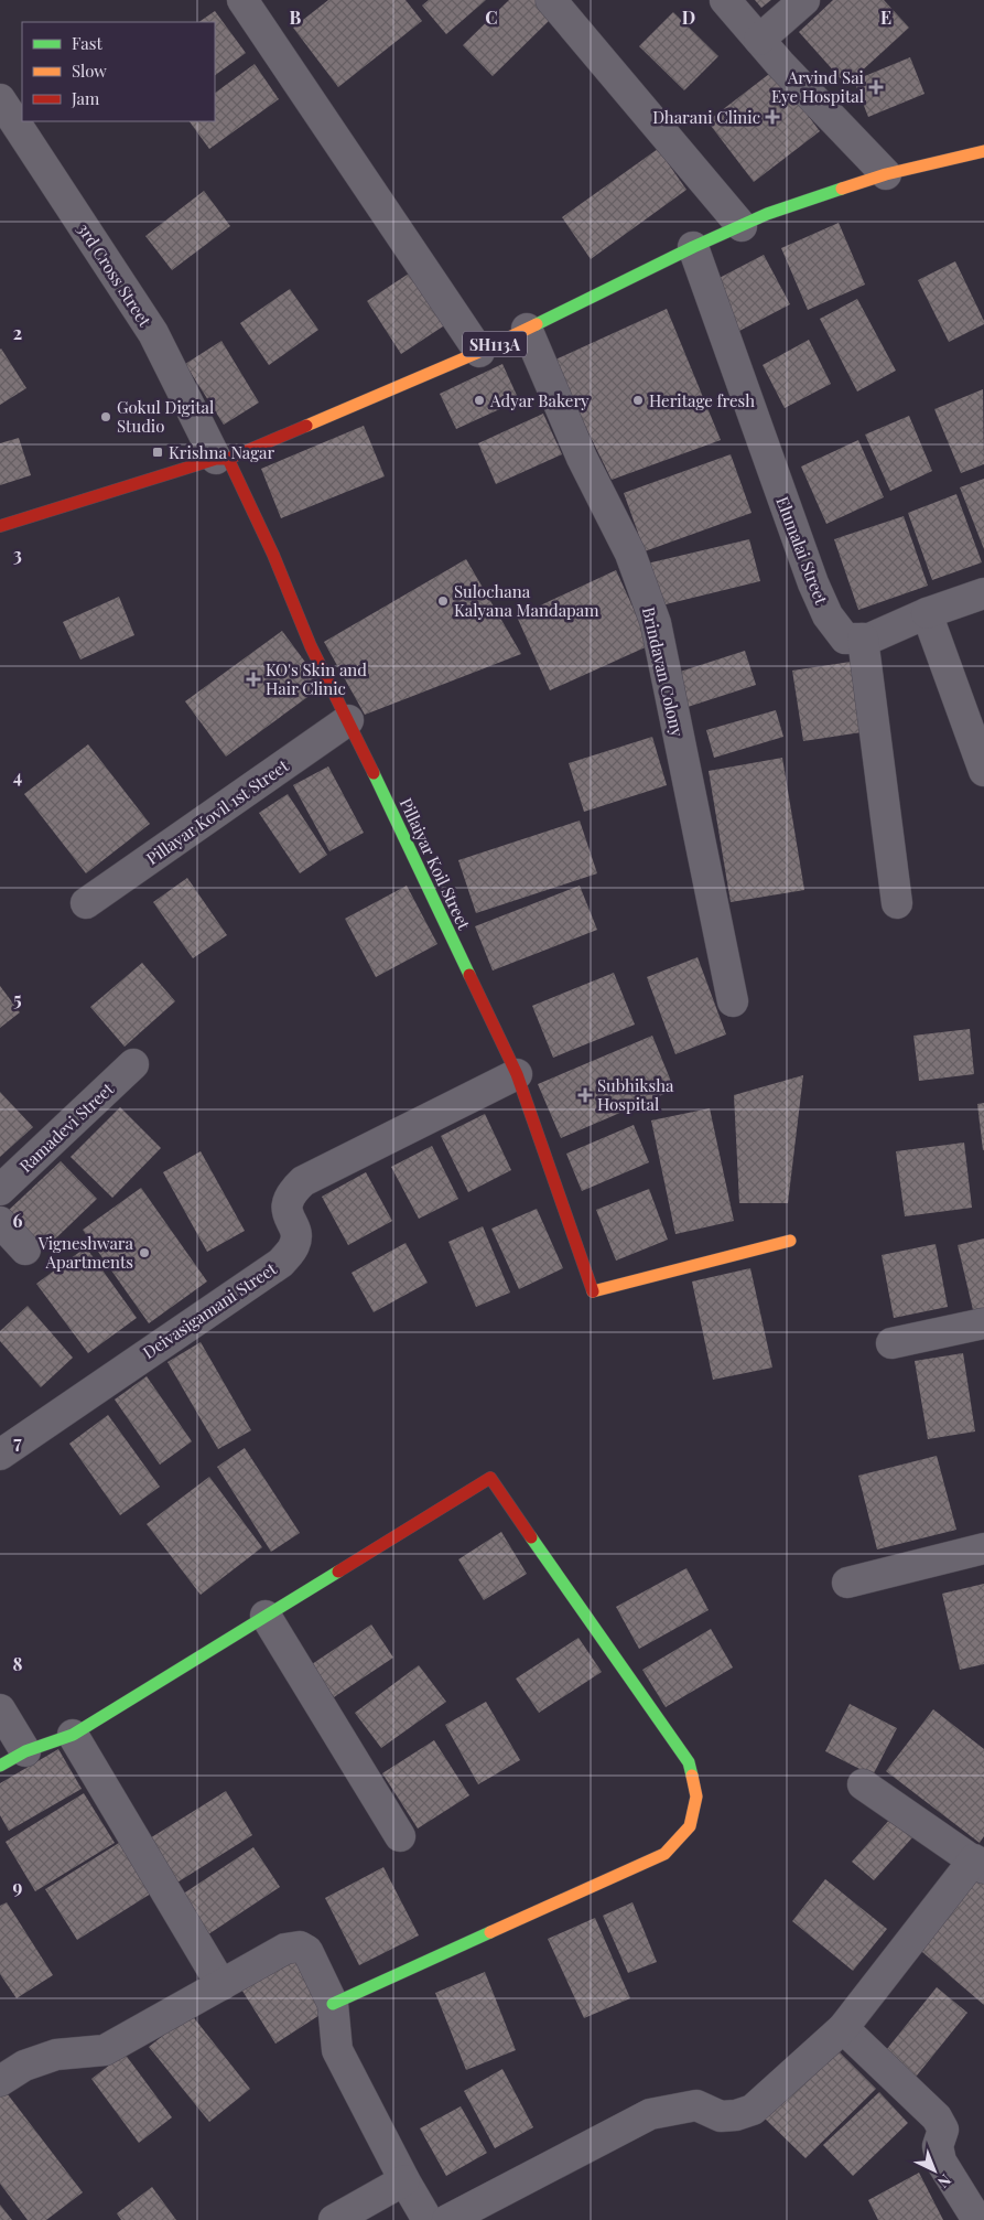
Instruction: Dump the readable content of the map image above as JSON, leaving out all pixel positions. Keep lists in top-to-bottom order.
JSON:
{
  "streets": {
    "street": [
      "3rd Cross Street",
      "SH113A",
      "Elumalai Street",
      "Brindavan Colony",
      "Pillayar Kovil 1st Street",
      "Pillaiyar Koil Street",
      "Ramadevi Street",
      "Deivasigamani Street"
    ]
  },
  "crossings": [
    ["3rd Cross Street", "SH113A"],
    ["3rd Cross Street", "Pillaiyar Koil Street"],
    ["SH113A", "Elumalai Street"],
    ["SH113A", "Brindavan Colony"],
    ["SH113A", "Pillaiyar Koil Street"],
    ["Pillayar Kovil 1st Street", "Pillaiyar Koil Street"],
    ["Pillaiyar Koil Street", "Deivasigamani Street"]
  ],
  "places": {
    "health": [
      "Arvind Sai Eye Hospital",
      "Dharani Clinic",
      "KO's Skin and Hair Clinic",
      "Subhiksha Hospital"
    ],
    "other": [
      "Adyar Bakery",
      "Heritage fresh",
      "Gokul Digital Studio",
      "Sulochana Kalyana Mandapam",
      "Vigneshwara Apartments"
    ],
    "transit": ["Krishna Nagar"]
  },
  "legend": ["Fast", "Slow", "Jam"],
  "north": "bottom right",
  "grid": {
    "columns": [
      "B",
      "C",
      "D",
      "E"
    ],
    "rows": [
      "2",
      "3",
      "4",
      "5",
      "6",
      "7",
      "8",
      "9"
    ]
  }
}
